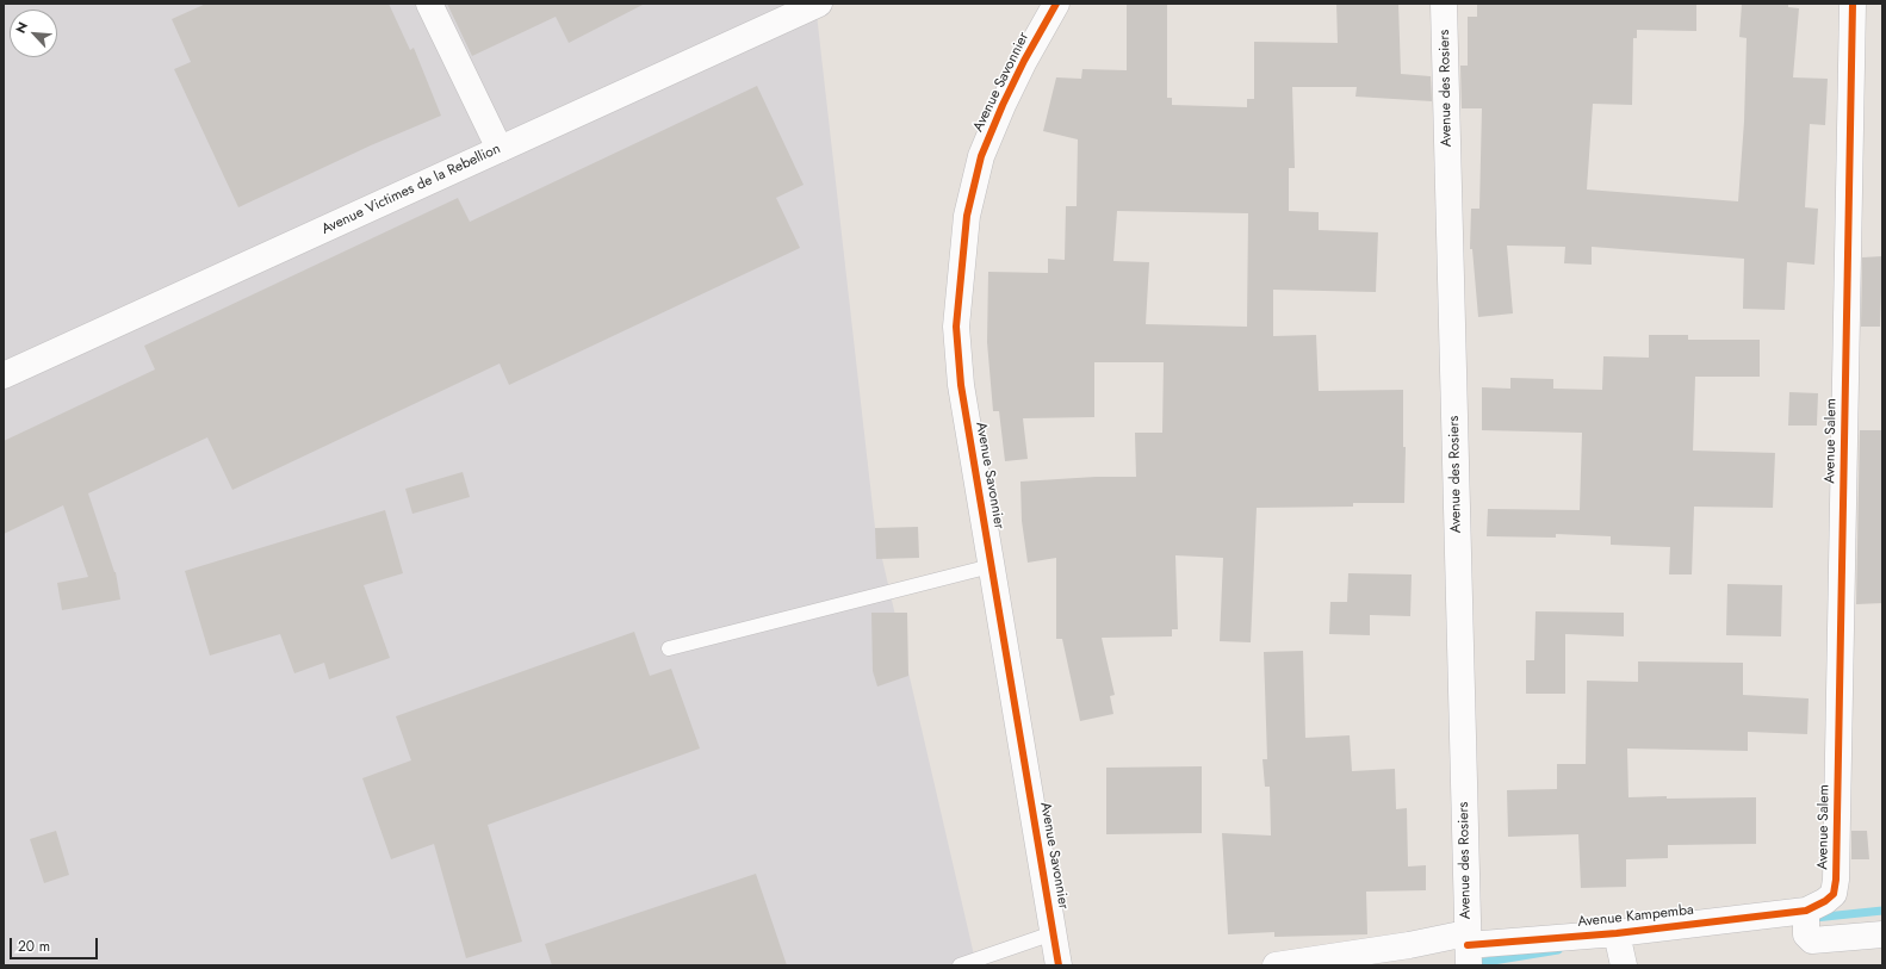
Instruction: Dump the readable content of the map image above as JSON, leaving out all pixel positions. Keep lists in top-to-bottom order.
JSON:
{
  "streets": {
    "street": [
      "Avenue Savonnier",
      "Avenue des Rosiers",
      "Avenue Victimes de la Rebellion",
      "Avenue Salem",
      "Avenue Kampemba"
    ]
  },
  "crossings": [
    ["Avenue des Rosiers", "Avenue Kampemba"],
    ["Avenue Salem", "Avenue Kampemba"]
  ],
  "scale_bar": "20 m",
  "north": "top left"
}
